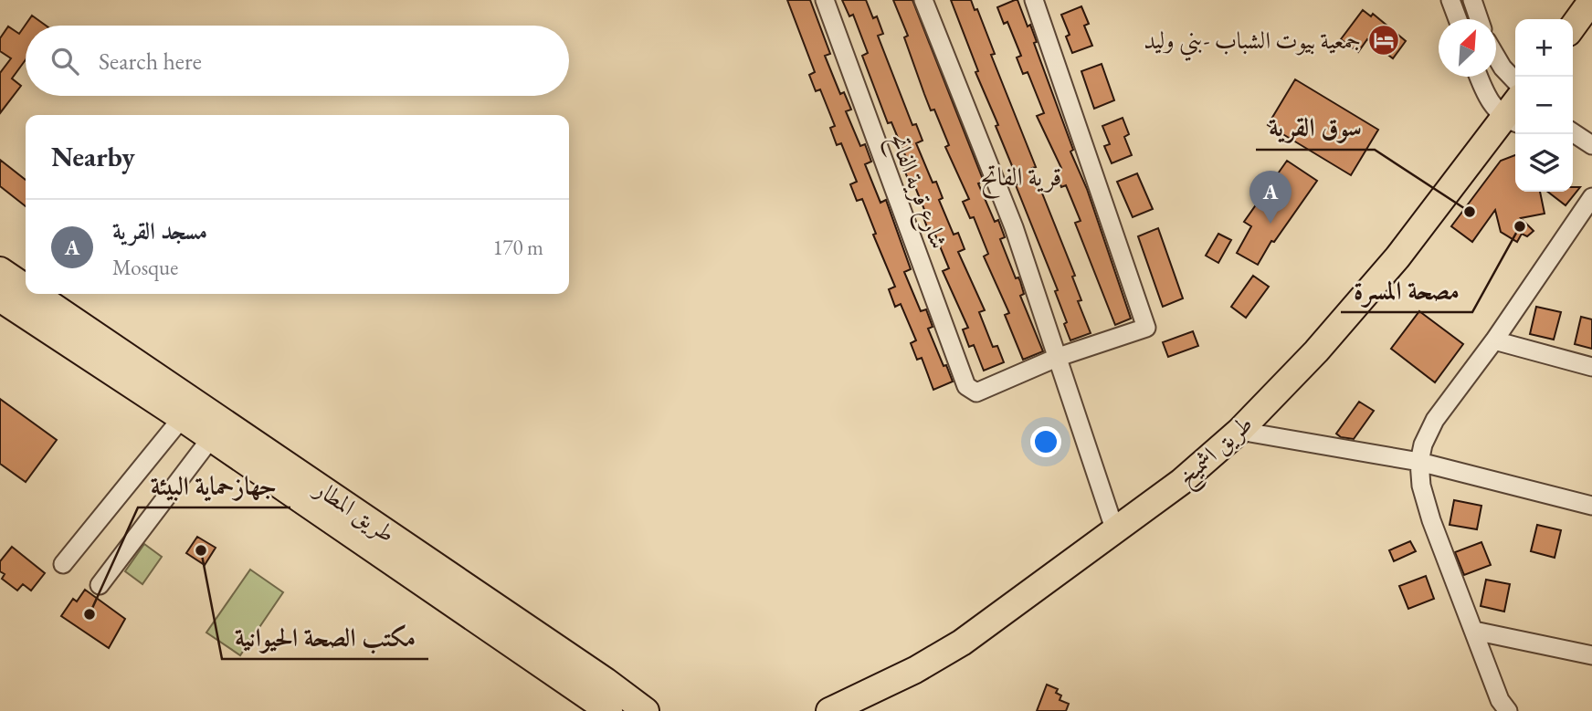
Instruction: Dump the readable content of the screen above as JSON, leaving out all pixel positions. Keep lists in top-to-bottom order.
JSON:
{
  "streets": {
    "highway": ["طريق اشميخ", "طريق المطار"],
    "street": ["شارع قرية الفاتح"]
  },
  "districts": ["قرية الفاتح"],
  "places": {
    "hotel": ["جمعية بيوت الشباب -بني وليد"],
    "other": [
      "سوق القرية",
      "مصحة المسرة",
      "مكتب الصحة الحيوانية",
      "جهازحماية البيئة"
    ]
  },
  "north": "top right",
  "page": {
    "map_buttons": ["+", "−"],
    "search": "Search here",
    "heading": "Nearby",
    "pins": "A",
    "list": [
      {
        "mark": "A",
        "name": "مسجد القرية",
        "note": "Mosque",
        "value": "170 m"
      }
    ]
  }
}
